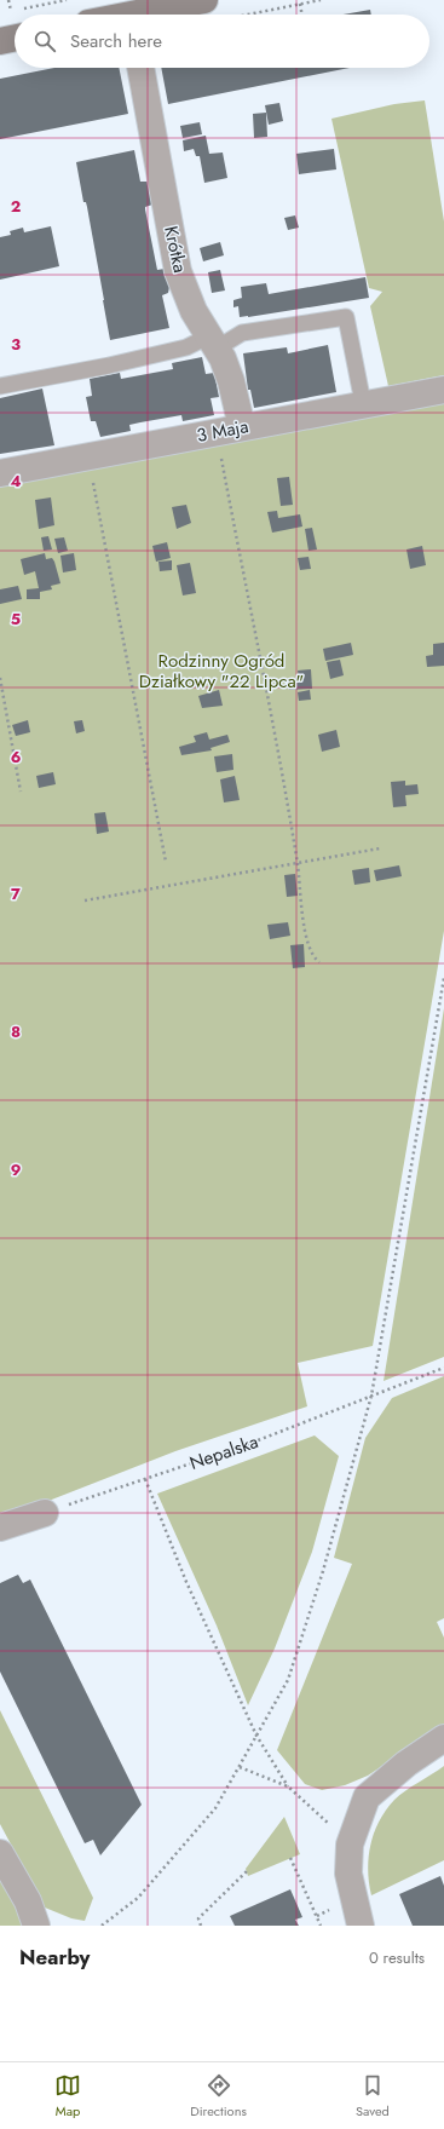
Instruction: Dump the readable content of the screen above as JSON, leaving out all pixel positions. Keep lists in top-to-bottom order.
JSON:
{
  "streets": {
    "street": ["Krótka", "3 Maja"],
    "path": ["Nepalska"]
  },
  "crossings": [
    ["Krótka", "3 Maja"]
  ],
  "parks": ["Rodzinny Ogród Działkowy \"22 Lipca\""],
  "page": {
    "search": "Search here",
    "heading": ["Nearby", "0 results"],
    "nav": ["Map", "Directions", "Saved"]
  },
  "grid": {
    "rows": [
      "2",
      "3",
      "4",
      "5",
      "6",
      "7",
      "8",
      "9"
    ]
  }
}
